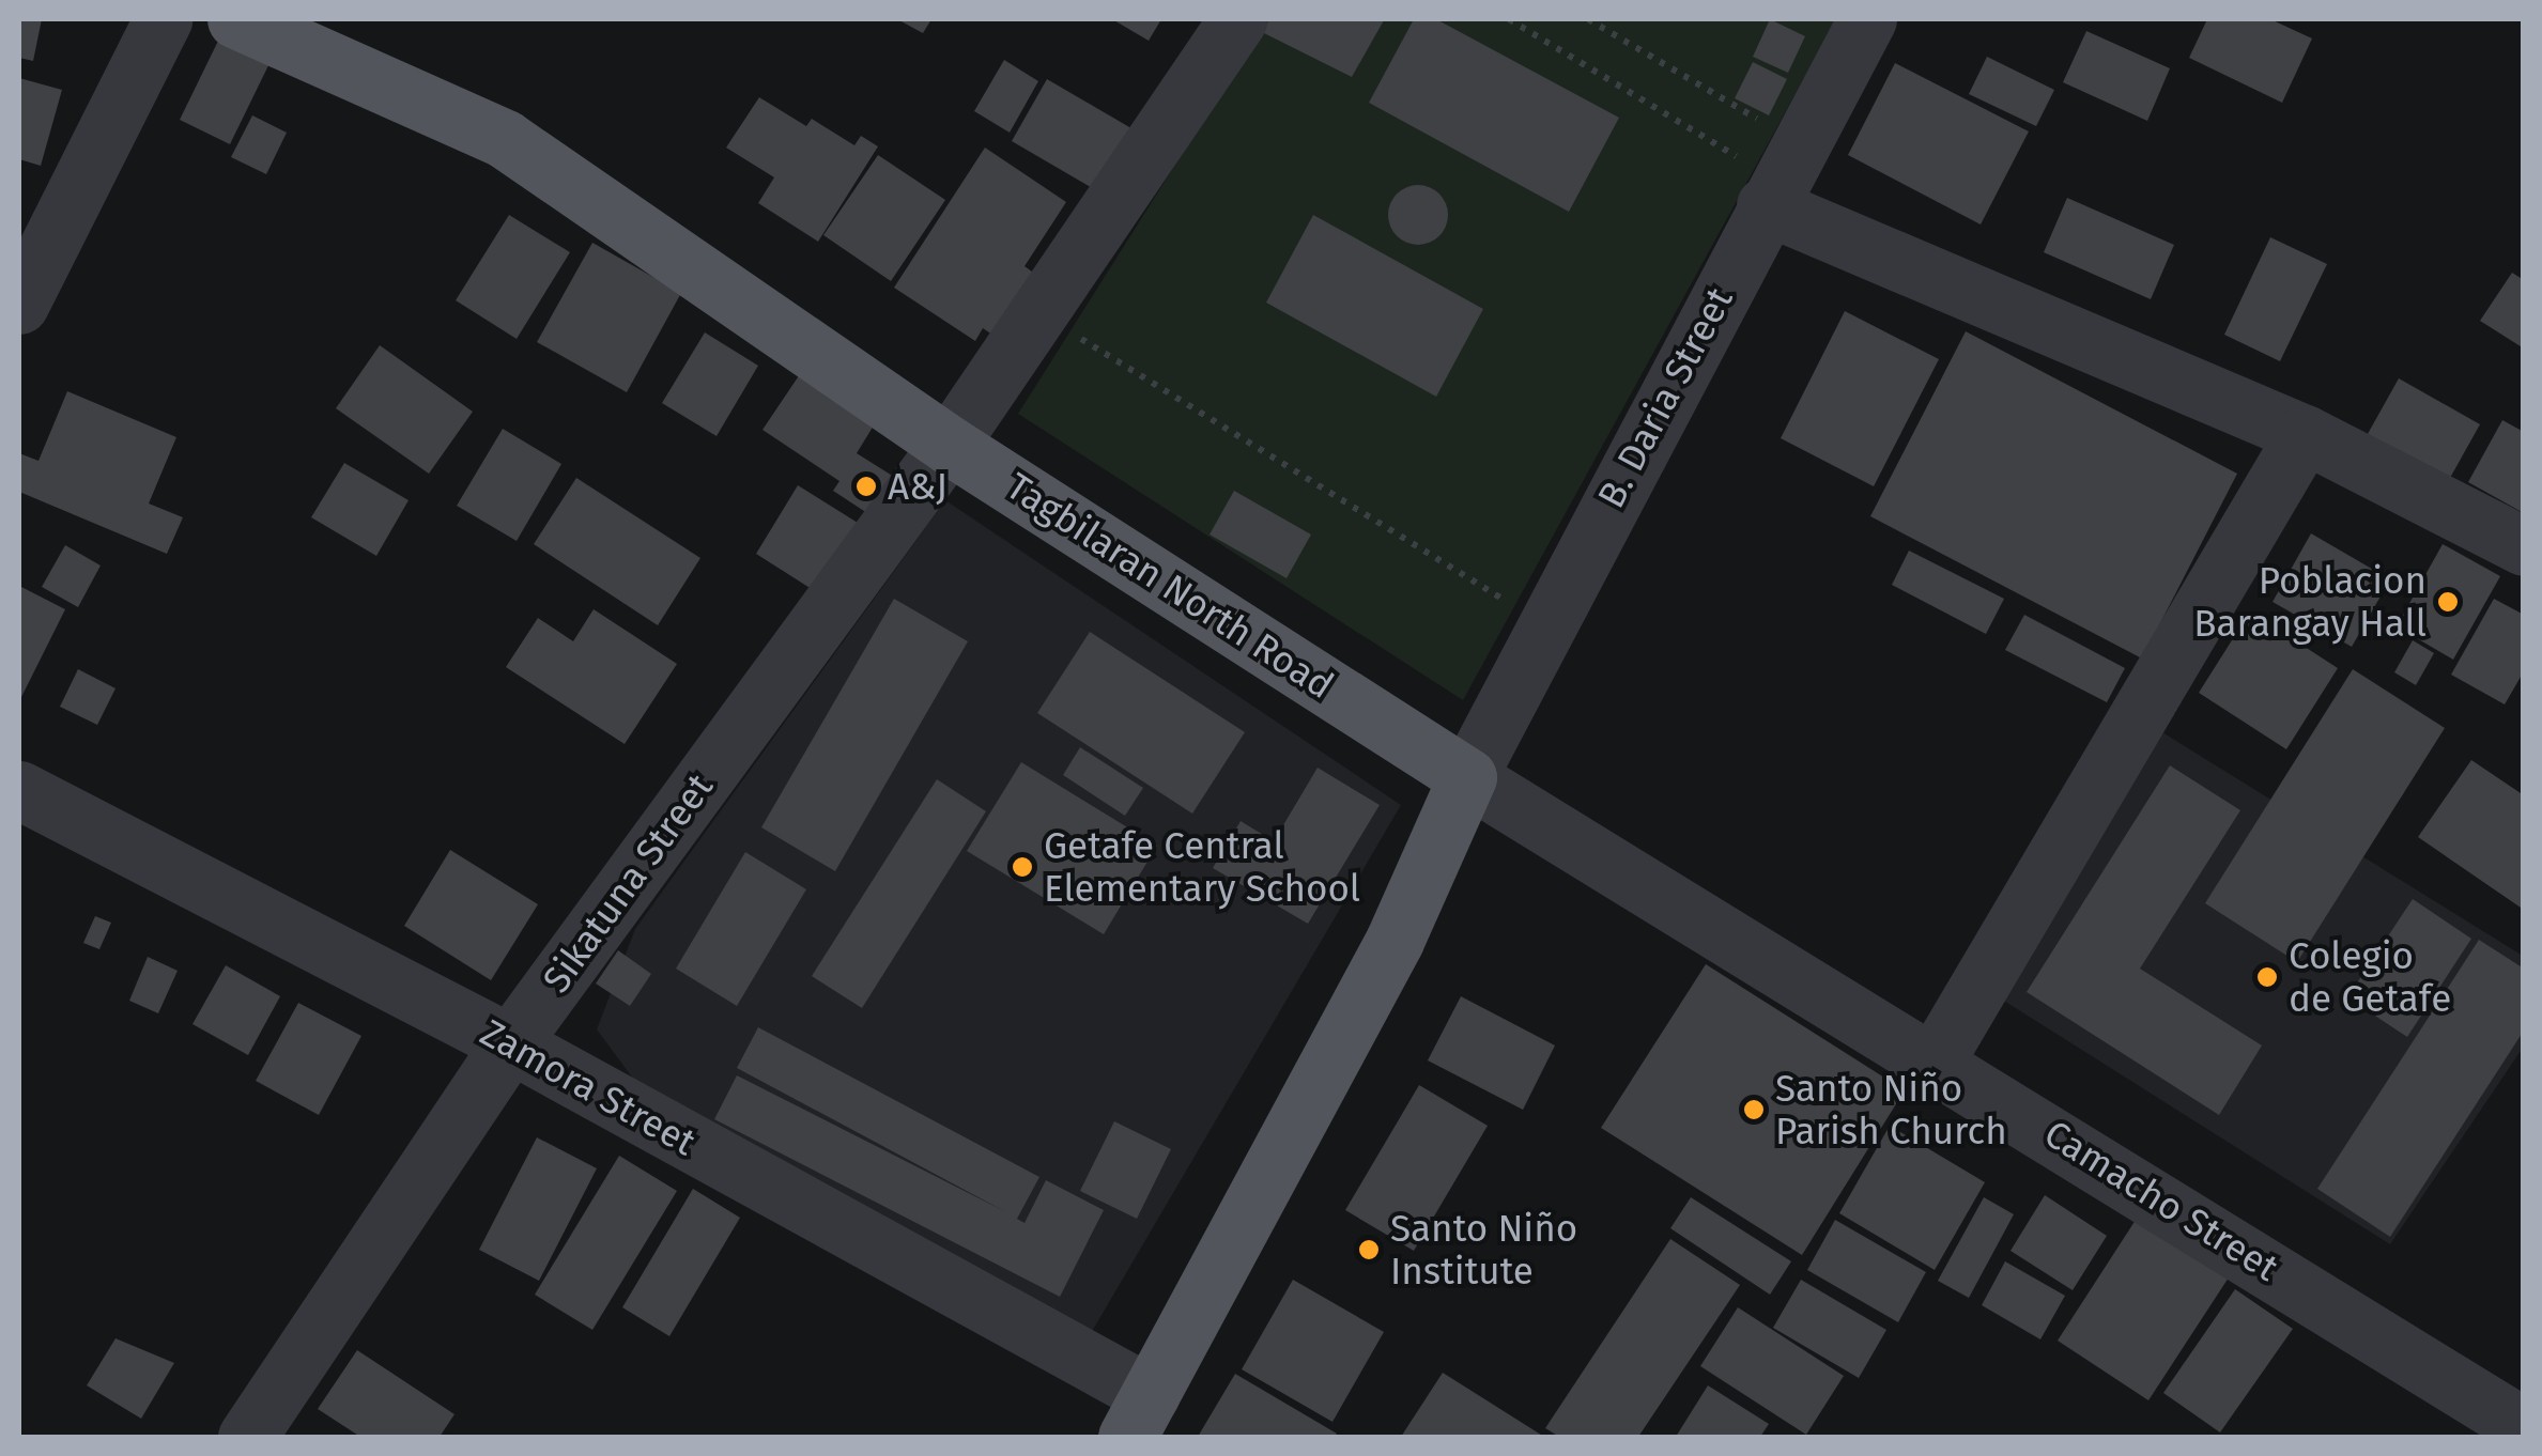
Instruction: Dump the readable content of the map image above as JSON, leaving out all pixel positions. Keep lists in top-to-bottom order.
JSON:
{
  "streets": {
    "main road": ["Tagbilaran North Road"],
    "street": [
      "B. Daria Street",
      "Sikatuna Street",
      "Zamora Street",
      "Camacho Street"
    ]
  },
  "crossings": [
    ["B. Daria Street", "Tagbilaran North Road"],
    ["B. Daria Street", "Camacho Street"],
    ["Tagbilaran North Road", "Sikatuna Street"],
    ["Tagbilaran North Road", "Camacho Street"],
    ["Sikatuna Street", "Zamora Street"]
  ],
  "places": [
    "A&J",
    "Poblacion Barangay Hall",
    "Getafe Central Elementary School",
    "Colegio de Getafe",
    "Santo Niño Parish Church",
    "Santo Niño Institute"
  ]
}
